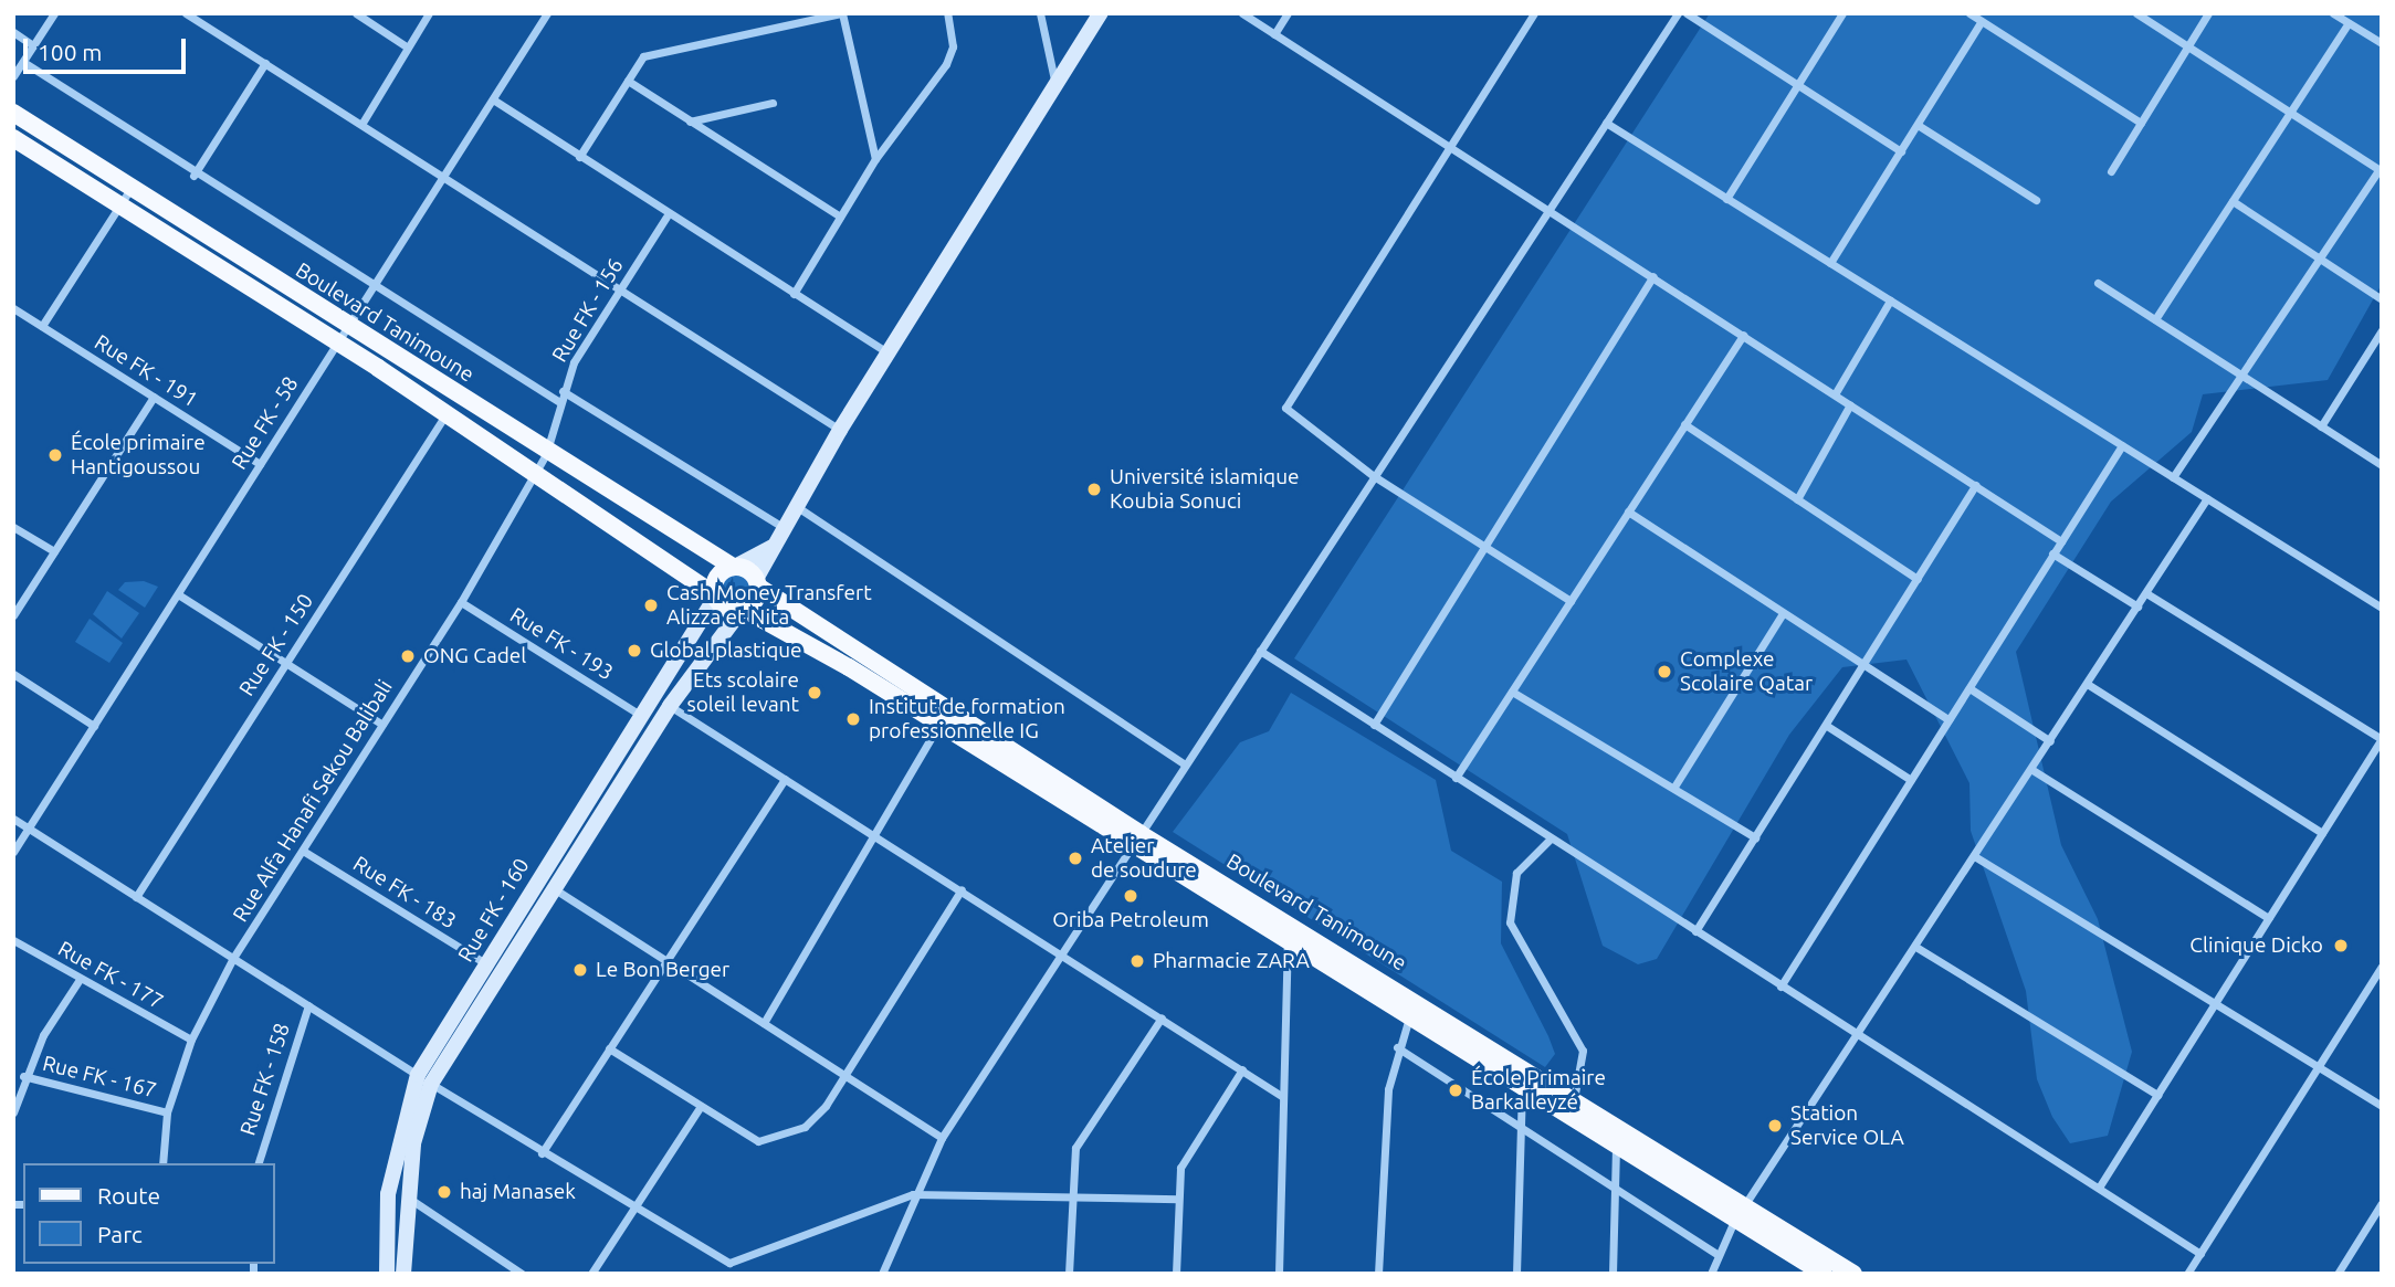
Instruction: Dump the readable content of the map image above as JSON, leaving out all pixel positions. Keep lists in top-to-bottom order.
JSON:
{
  "streets": {
    "main road": ["Boulevard Tanimoune", "Rue FK - 160"],
    "street": [
      "Rue FK - 156",
      "Rue FK - 191",
      "Rue FK - 58",
      "Rue FK - 193",
      "Rue FK - 150",
      "Rue Alfa Hanafi Sekou Balibali",
      "Rue FK - 183",
      "Rue FK - 177",
      "Rue FK - 167",
      "Rue FK - 158"
    ]
  },
  "crossings": [
    ["Rue FK - 156", "Boulevard Tanimoune"],
    ["Rue FK - 156", "Rue Alfa Hanafi Sekou Balibali"],
    ["Boulevard Tanimoune", "Rue FK - 58"],
    ["Boulevard Tanimoune", "Rue FK - 150"],
    ["Boulevard Tanimoune", "Rue Alfa Hanafi Sekou Balibali"],
    ["Boulevard Tanimoune", "Rue FK - 160"],
    ["Rue FK - 191", "Rue FK - 58"],
    ["Rue FK - 193", "Rue Alfa Hanafi Sekou Balibali"],
    ["Rue FK - 193", "Rue FK - 160"],
    ["Rue Alfa Hanafi Sekou Balibali", "Rue FK - 183"],
    ["Rue Alfa Hanafi Sekou Balibali", "Rue FK - 177"],
    ["Rue Alfa Hanafi Sekou Balibali", "Rue FK - 167"],
    ["Rue FK - 183", "Rue FK - 160"]
  ],
  "places": [
    "École primaire Hantigoussou",
    "Université islamique Koubia Sonuci",
    "Cash Money Transfert Alizza et Nita",
    "Global plastique",
    "ONG Cadel",
    "Complexe Scolaire Qatar",
    "Ets scolaire soleil levant",
    "Institut de formation professionnelle IG",
    "Atelier de soudure",
    "Oriba Petroleum",
    "Clinique Dicko",
    "Pharmacie ZARA",
    "Le Bon Berger",
    "École Primaire Barkalleyzé",
    "Station Service OLA",
    "haj Manasek"
  ],
  "legend": ["Route", "Parc"],
  "scale_bar": "100 m"
}
